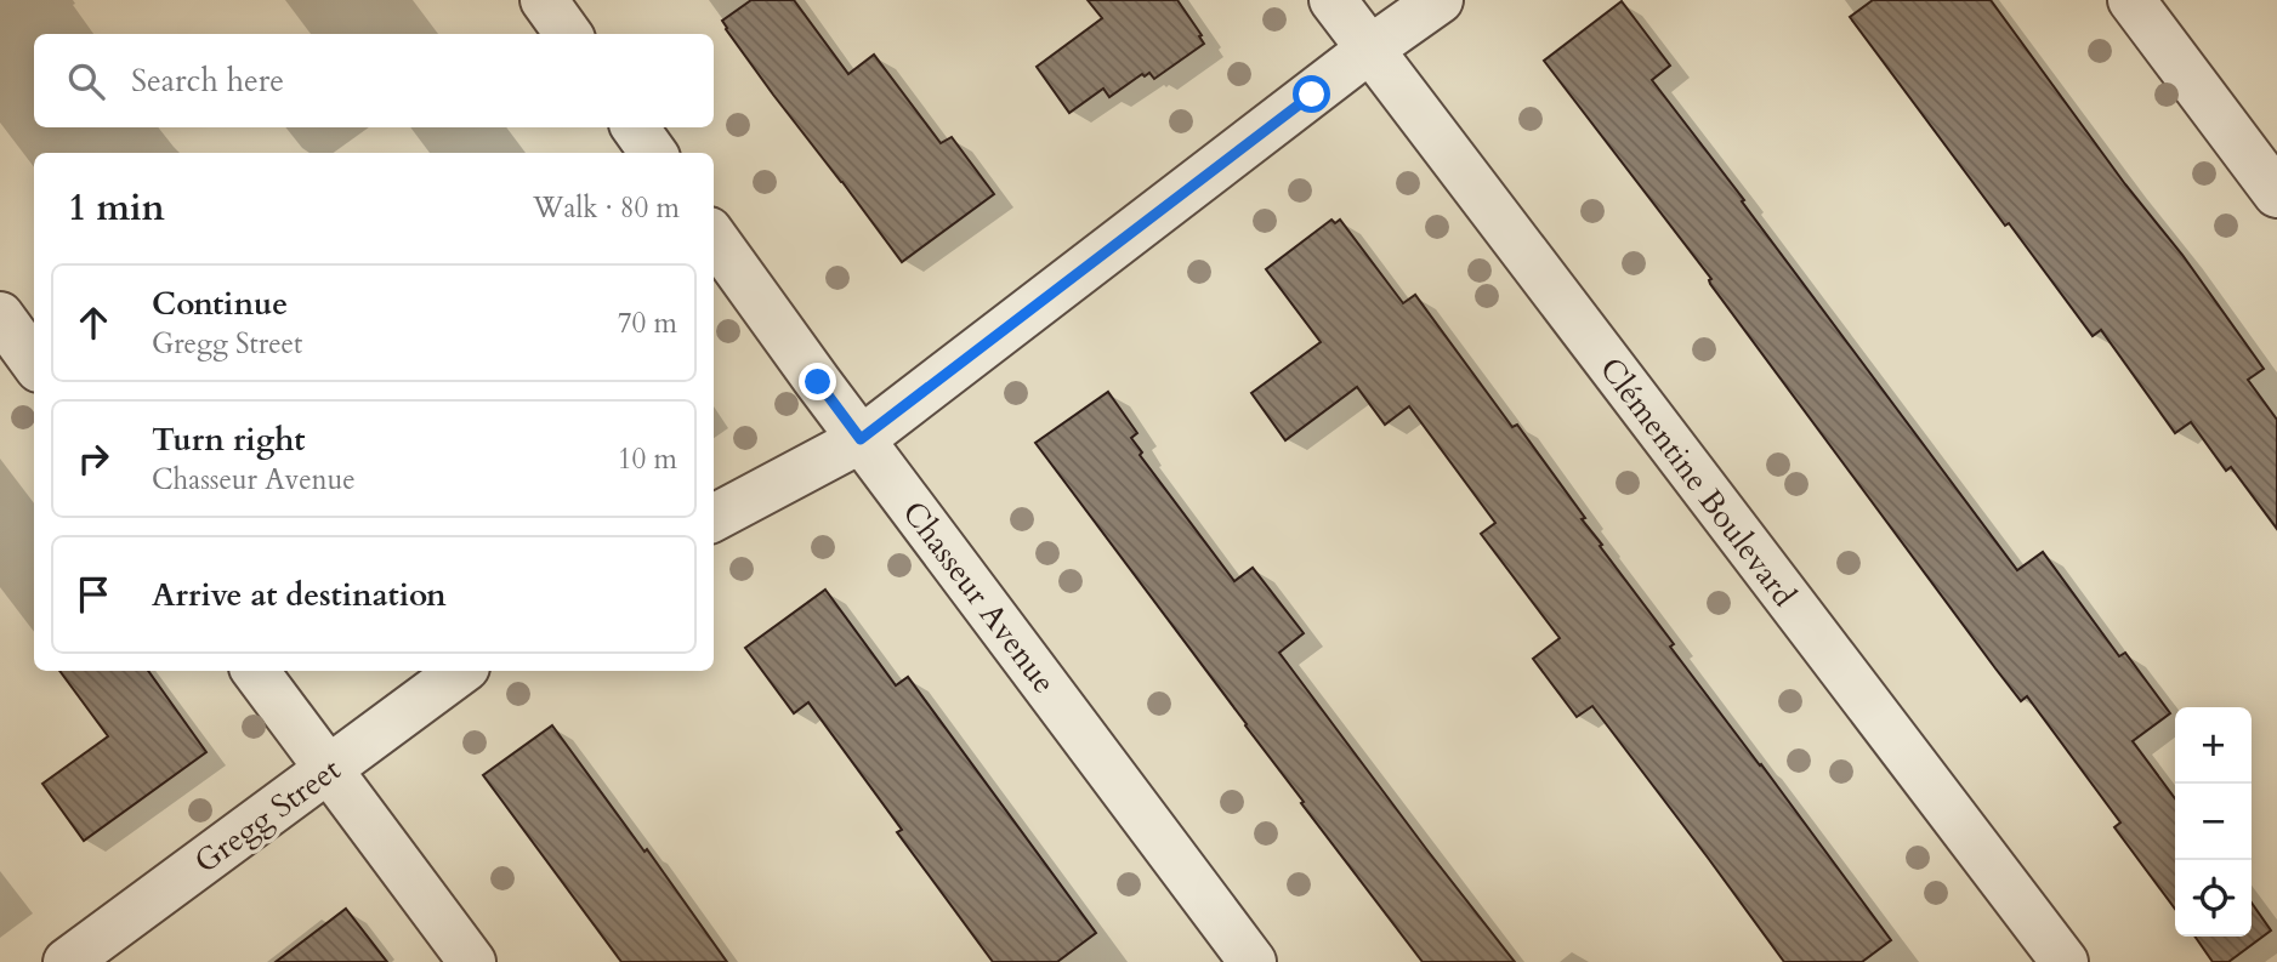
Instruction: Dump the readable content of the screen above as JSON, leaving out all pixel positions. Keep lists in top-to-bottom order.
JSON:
{
  "streets": {
    "street": ["Clémentine Boulevard", "Chasseur Avenue", "Gregg Street"]
  },
  "page": {
    "search": "Search here",
    "heading": ["1 min", "Walk · 80 m"],
    "list": [
      ["Continue", "Gregg Street", "70 m"],
      ["Turn right", "Chasseur Avenue", "10 m"],
      "Arrive at destination"
    ],
    "map_buttons": ["+", "−"]
  }
}
